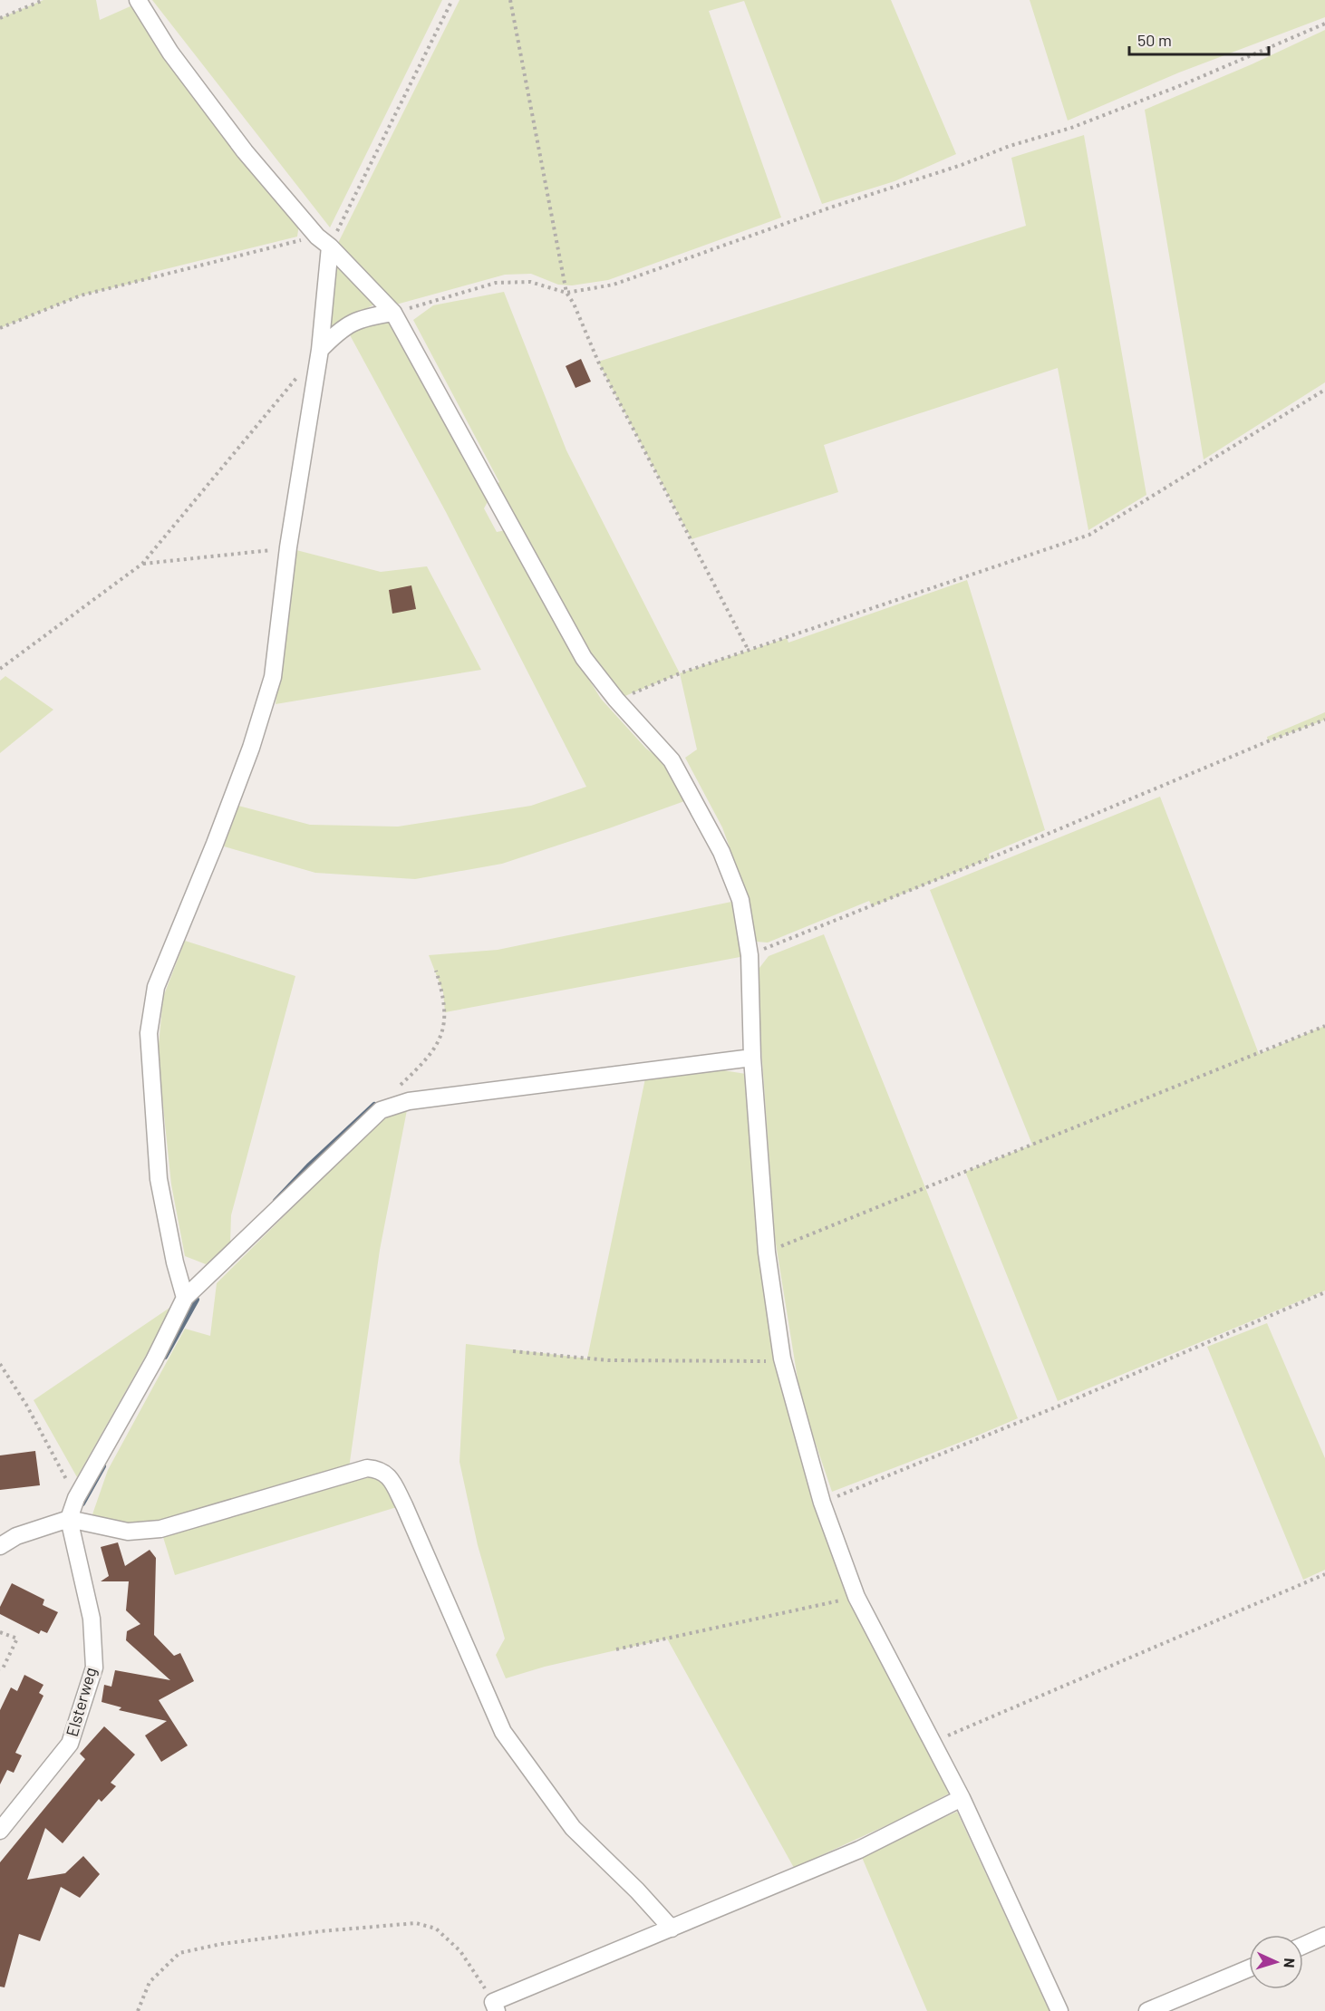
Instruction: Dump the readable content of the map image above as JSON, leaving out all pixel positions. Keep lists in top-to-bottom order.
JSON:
{
  "streets": {
    "street": ["Elsterweg"]
  },
  "scale_bar": "50 m",
  "north": "right"
}
